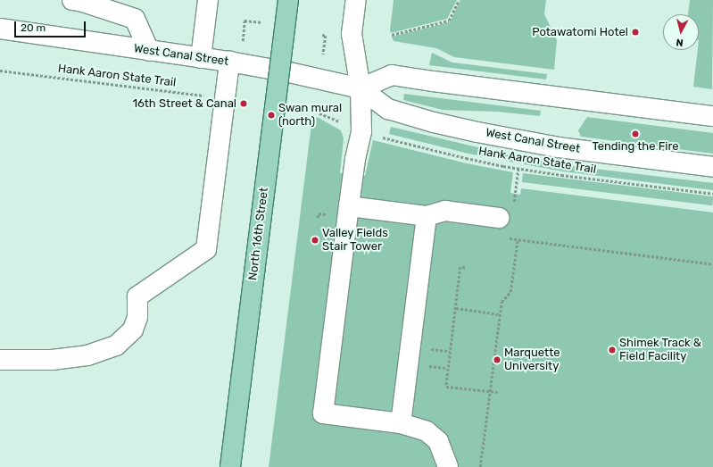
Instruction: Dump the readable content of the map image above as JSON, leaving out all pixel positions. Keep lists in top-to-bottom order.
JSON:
{
  "streets": {
    "main road": ["North 16th Street"],
    "street": ["West Canal Street"],
    "path": ["Hank Aaron State Trail"]
  },
  "places": [
    "Potawatomi Hotel",
    "16th Street & Canal",
    "Swan mural (north)",
    "Tending the Fire",
    "Valley Fields Stair Tower",
    "Shimek Track & Field Facility",
    "Marquette University"
  ],
  "scale_bar": "20 m",
  "north": "bottom"
}
